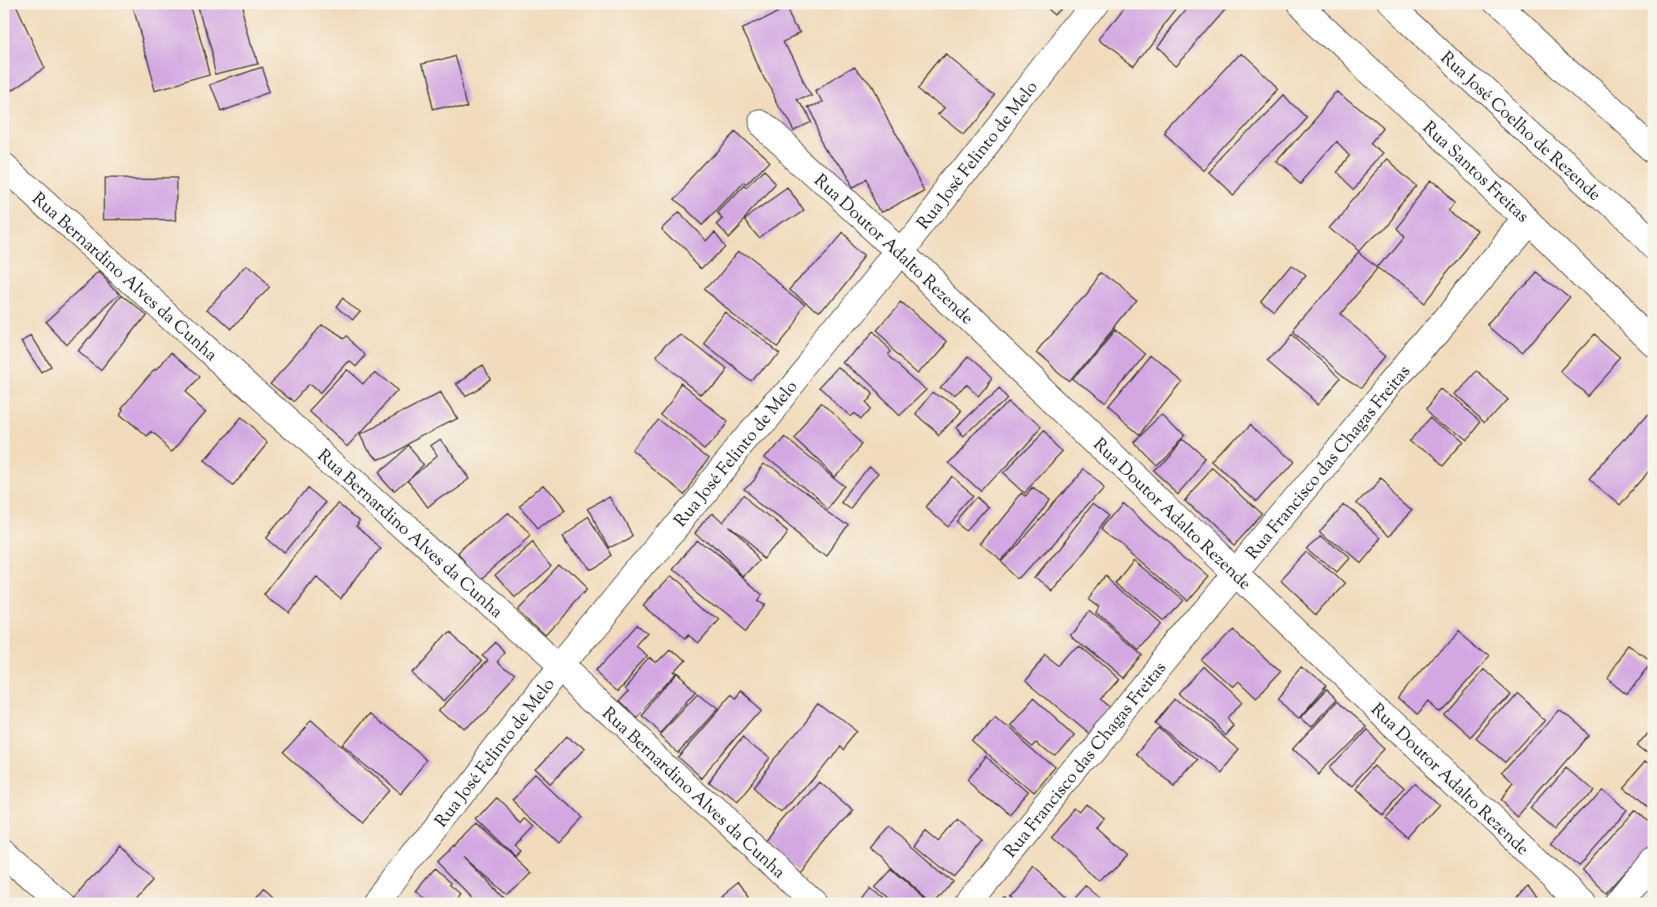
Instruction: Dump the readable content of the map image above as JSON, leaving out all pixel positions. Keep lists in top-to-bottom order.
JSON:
{
  "streets": {
    "street": [
      "Rua José Coelho de Rezende",
      "Rua José Felinto de Melo",
      "Rua Santos Freitas",
      "Rua Doutor Adalto Rezende",
      "Rua Bernardino Alves da Cunha",
      "Rua Francisco das Chagas Freitas"
    ]
  },
  "crossings": [
    ["Rua José Felinto de Melo", "Rua Doutor Adalto Rezende"],
    ["Rua José Felinto de Melo", "Rua Bernardino Alves da Cunha"],
    ["Rua Santos Freitas", "Rua Francisco das Chagas Freitas"],
    ["Rua Doutor Adalto Rezende", "Rua Francisco das Chagas Freitas"]
  ]
}
